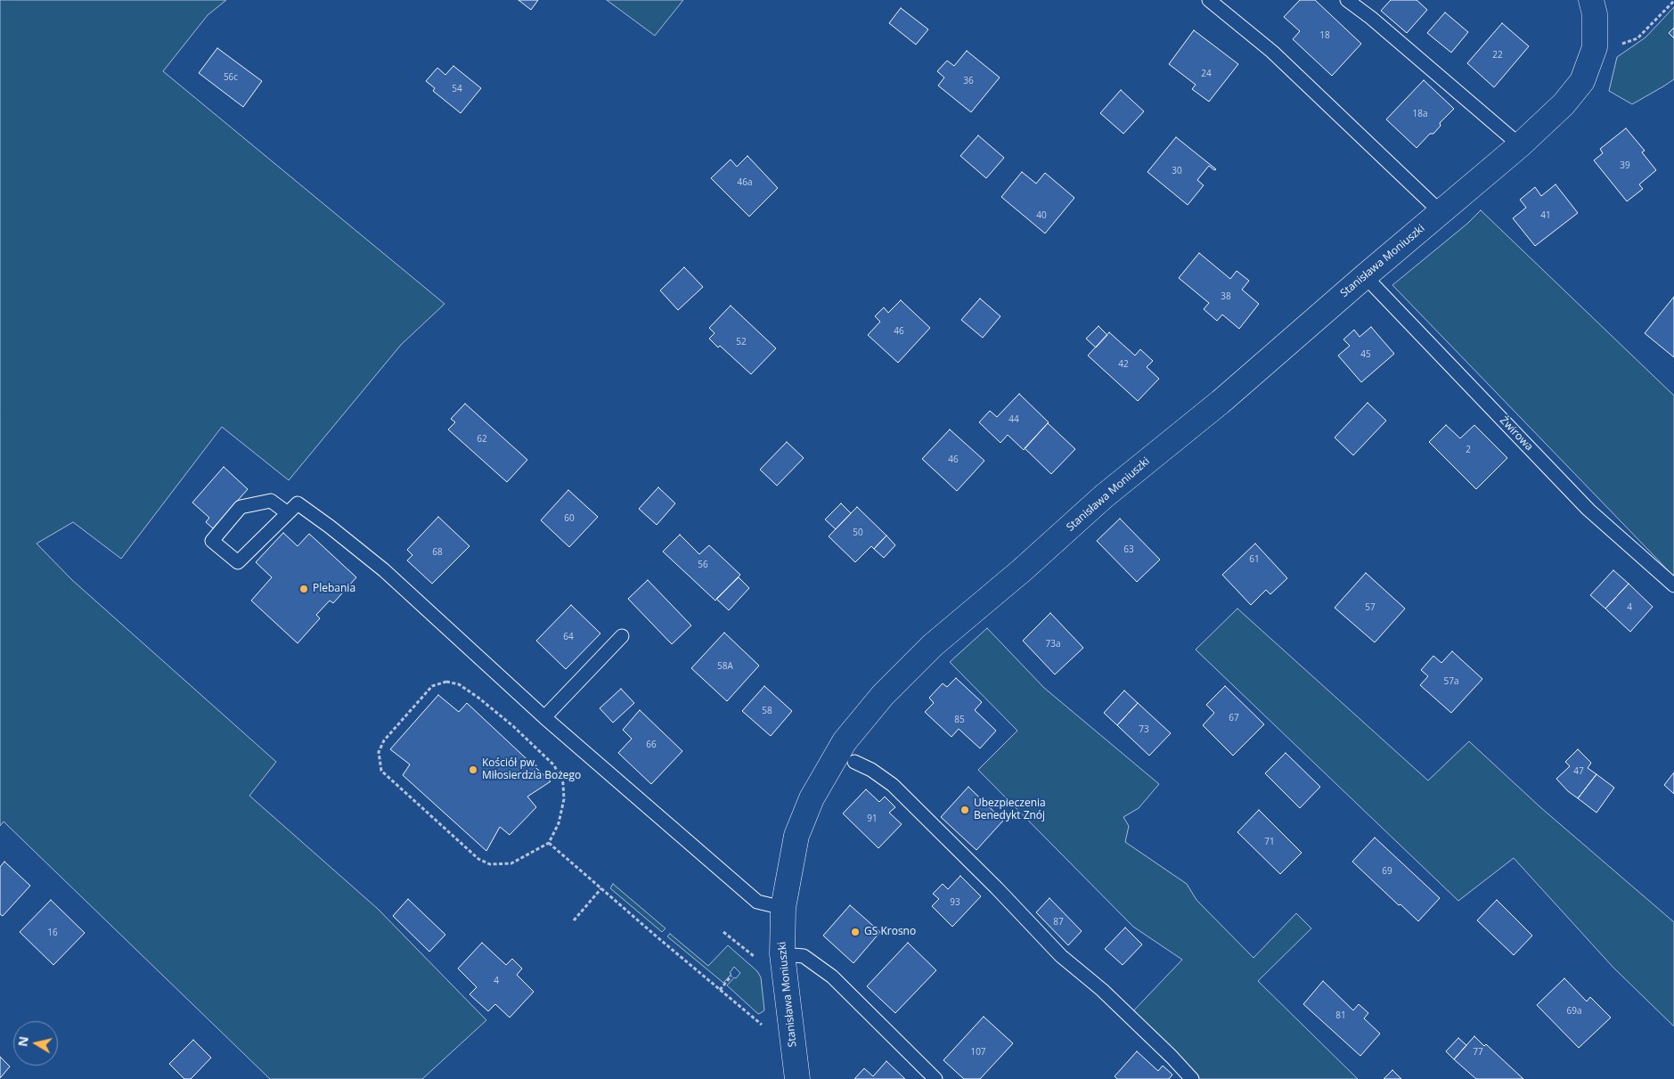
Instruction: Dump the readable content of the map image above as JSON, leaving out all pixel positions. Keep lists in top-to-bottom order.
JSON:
{
  "streets": {
    "street": ["Stanisława Moniuszki"],
    "lane": ["Żwirowa"]
  },
  "crossings": [
    ["Stanisława Moniuszki", "Żwirowa"]
  ],
  "places": [
    "Plebania",
    "Kościół pw. Miłosierdzia Bożego",
    "Ubezpieczenia Benedykt Znój",
    "GS Krosno"
  ],
  "house_numbers": [
    "18",
    "22",
    "24",
    "56c",
    "36",
    "54",
    "18a",
    "39",
    "30",
    "46a",
    "40",
    "41",
    "38",
    "46",
    "52",
    "45",
    "42",
    "44",
    "62",
    "2",
    "46",
    "60",
    "50",
    "63",
    "68",
    "61",
    "56",
    "57",
    "4",
    "64",
    "73a",
    "58A",
    "57a",
    "58",
    "67",
    "85",
    "73",
    "66",
    "47",
    "91",
    "71",
    "69",
    "93",
    "87",
    "16",
    "4",
    "69a",
    "81",
    "107",
    "77"
  ],
  "north": "left"
}
